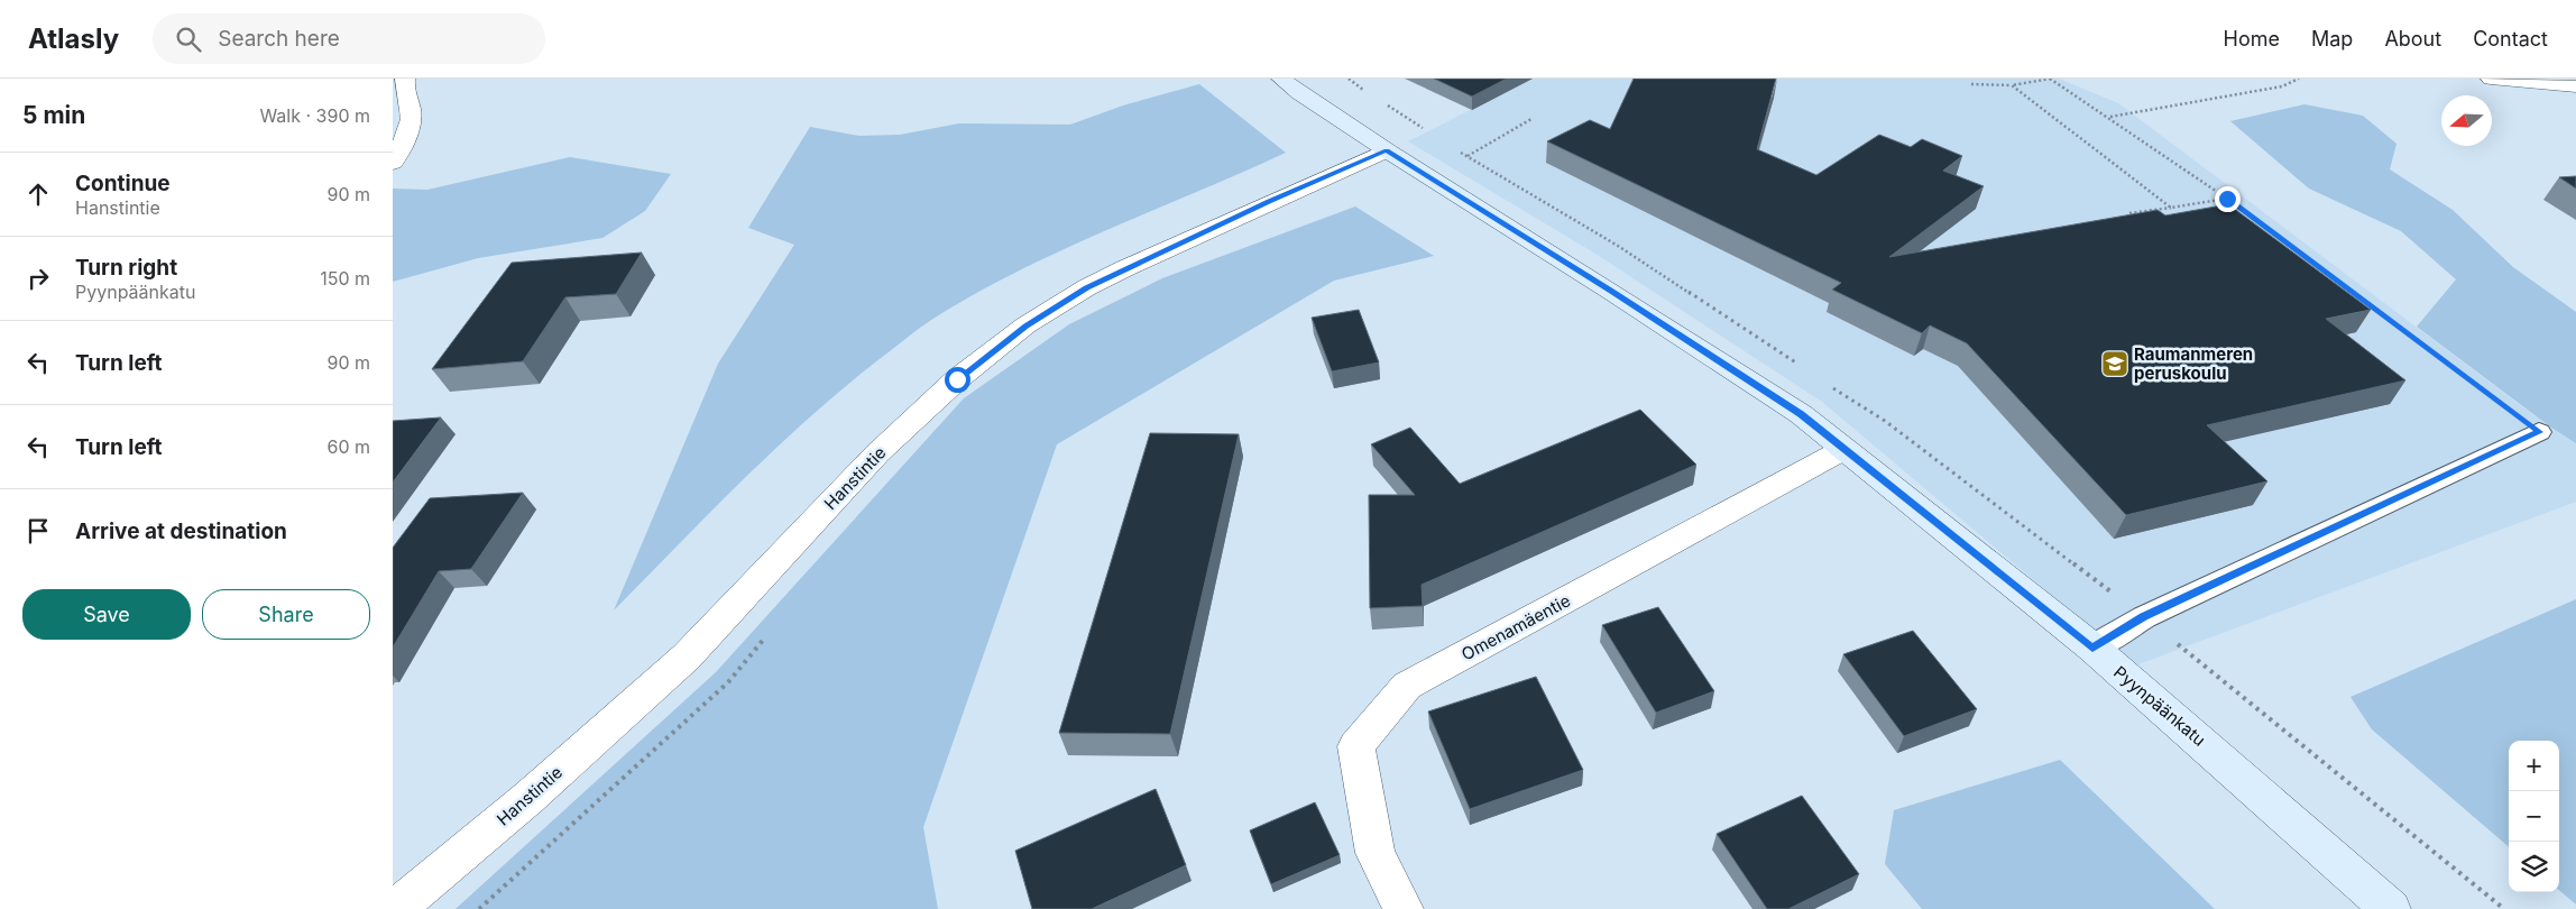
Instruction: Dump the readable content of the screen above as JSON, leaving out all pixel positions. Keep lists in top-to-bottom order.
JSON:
{
  "streets": {
    "main road": ["Pyynpäänkatu"],
    "street": ["Hanstintie", "Omenamäentie"]
  },
  "crossings": [
    ["Hanstintie", "Pyynpäänkatu"],
    ["Omenamäentie", "Pyynpäänkatu"]
  ],
  "places": {
    "school or university": ["Raumanmeren peruskoulu"]
  },
  "north": "left",
  "page": {
    "header": "Atlasly",
    "search": "Search here",
    "nav": [
      "Home",
      "Map",
      "About",
      "Contact"
    ],
    "heading": ["5 min", "Walk · 390 m"],
    "list": [
      ["Continue", "Hanstintie", "90 m"],
      ["Turn right", "Pyynpäänkatu", "150 m"],
      ["Turn left", "90 m"],
      ["Turn left", "60 m"],
      "Arrive at destination"
    ],
    "buttons": ["Save", "Share"],
    "map_buttons": ["+", "−"]
  }
}
